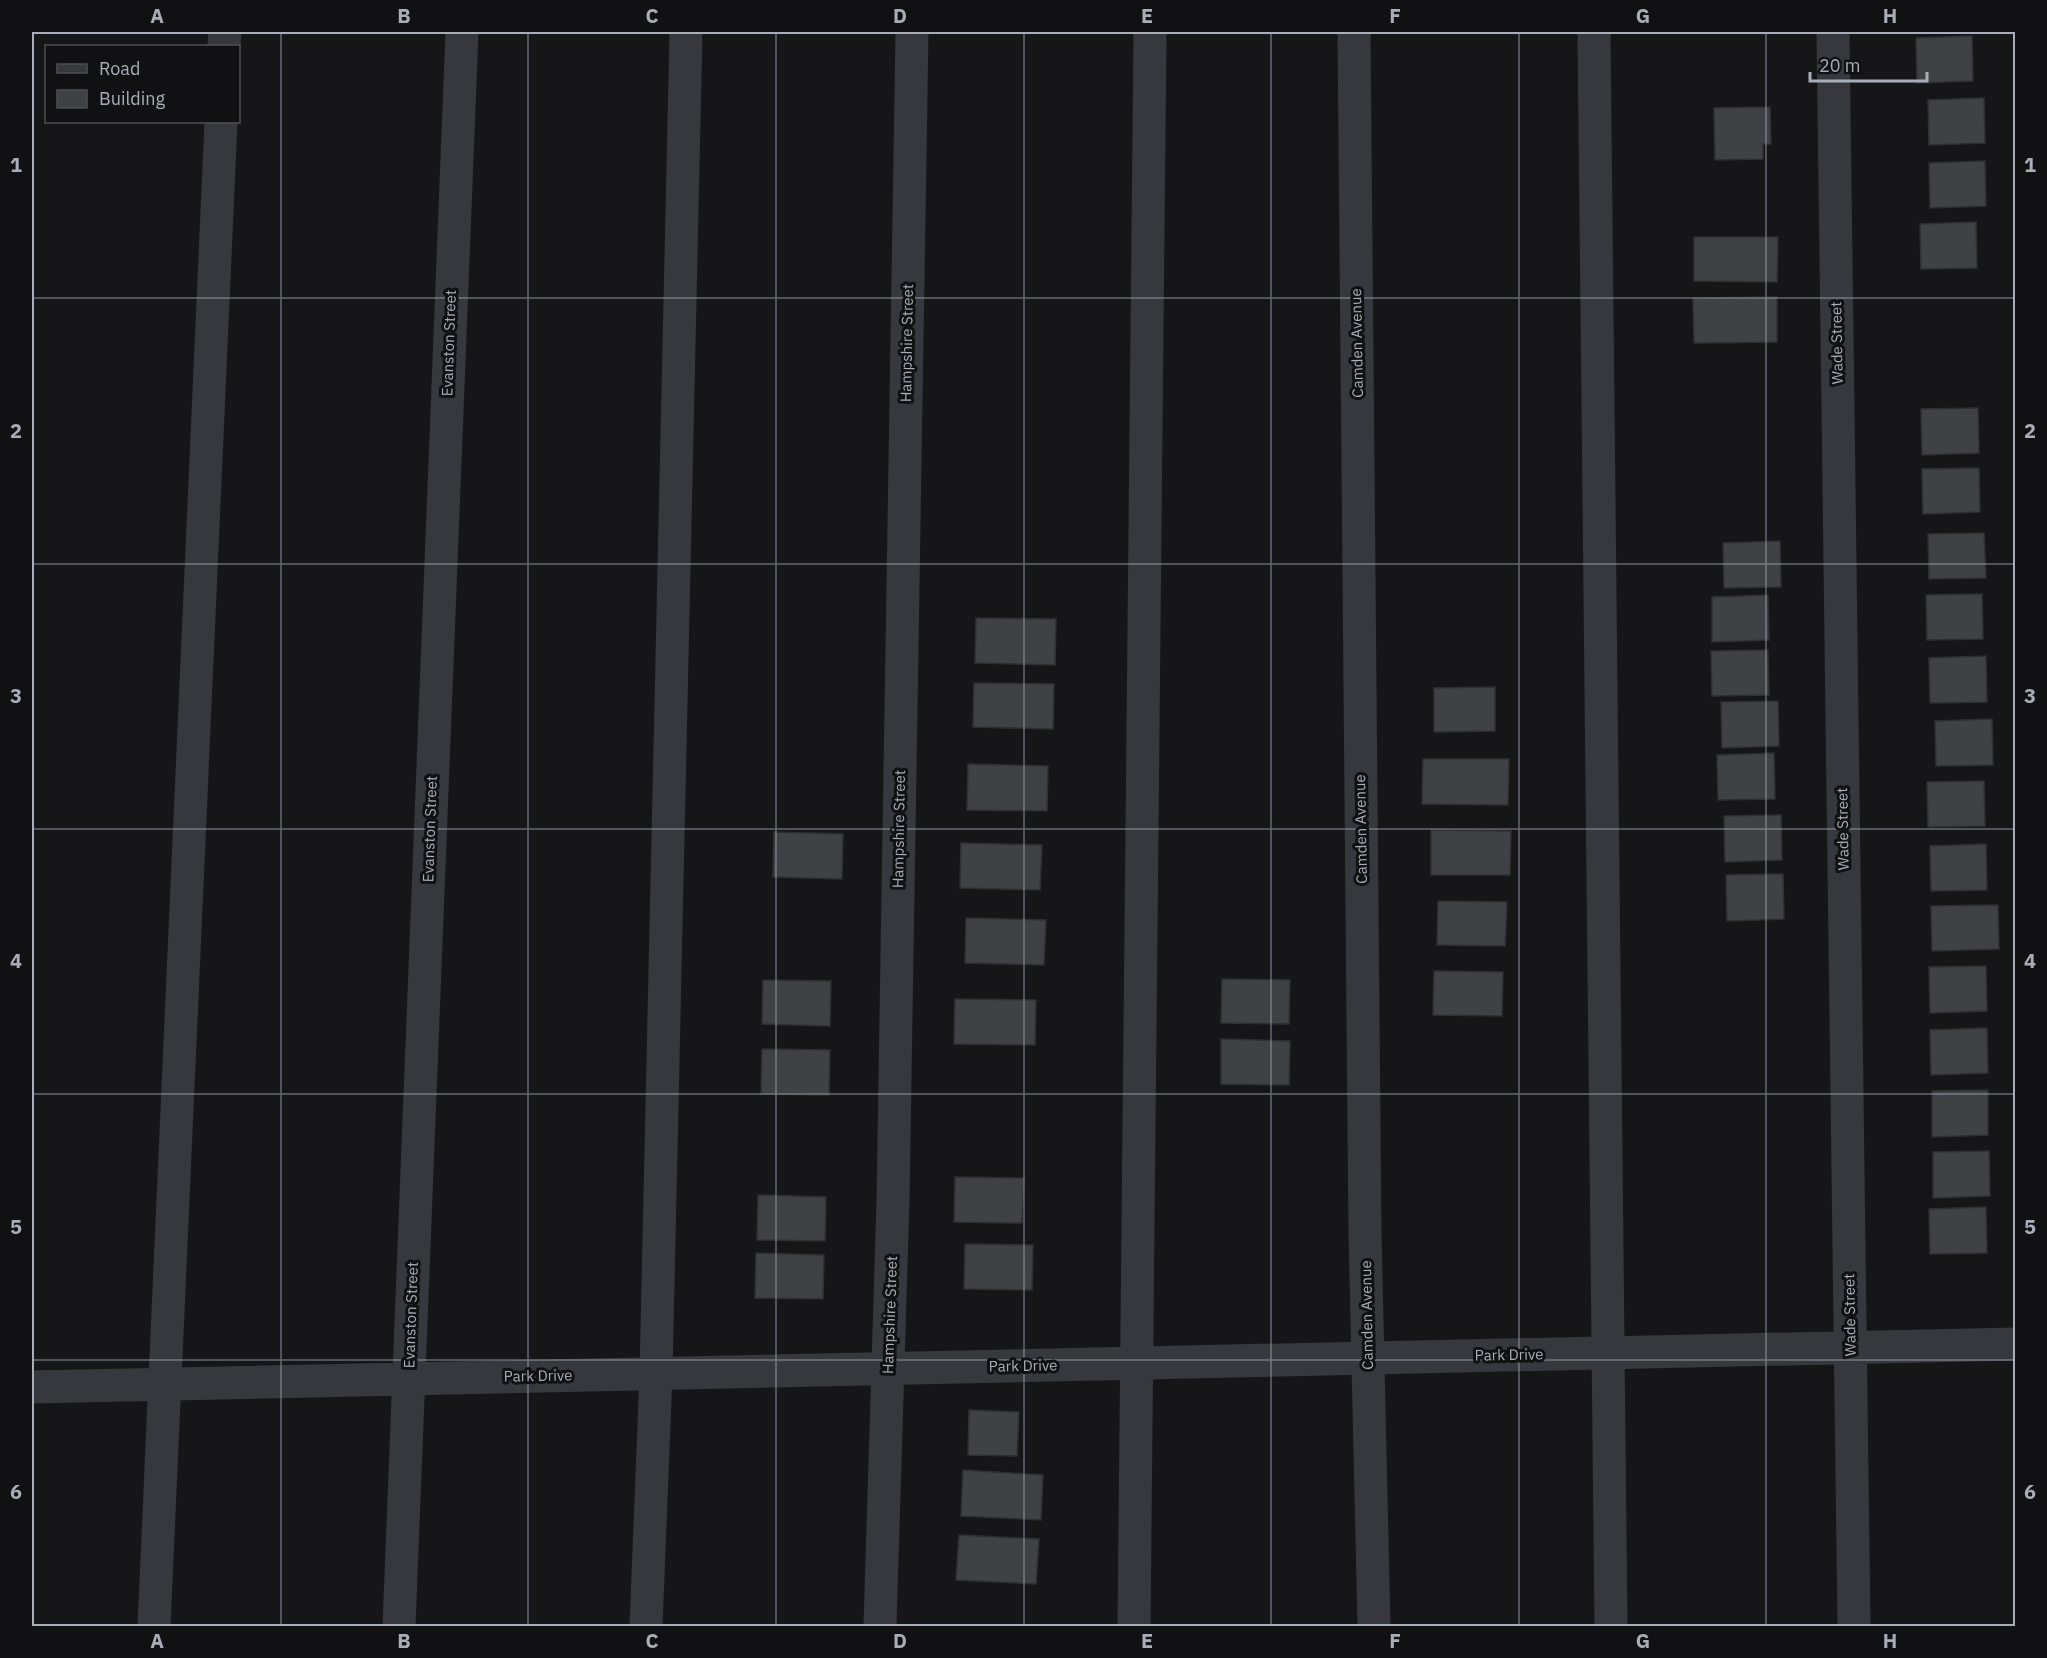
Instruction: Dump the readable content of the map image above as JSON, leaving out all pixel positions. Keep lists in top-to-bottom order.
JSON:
{
  "streets": {
    "street": [
      "Evanston Street",
      "Hampshire Street",
      "Camden Avenue",
      "Wade Street",
      "Park Drive"
    ]
  },
  "crossings": [
    ["Evanston Street", "Park Drive"],
    ["Hampshire Street", "Park Drive"],
    ["Camden Avenue", "Park Drive"],
    ["Wade Street", "Park Drive"]
  ],
  "legend": ["Road", "Building"],
  "scale_bar": "20 m",
  "grid": {
    "columns": [
      "A",
      "B",
      "C",
      "D",
      "E",
      "F",
      "G",
      "H"
    ],
    "rows": [
      "1",
      "2",
      "3",
      "4",
      "5",
      "6"
    ]
  }
}
